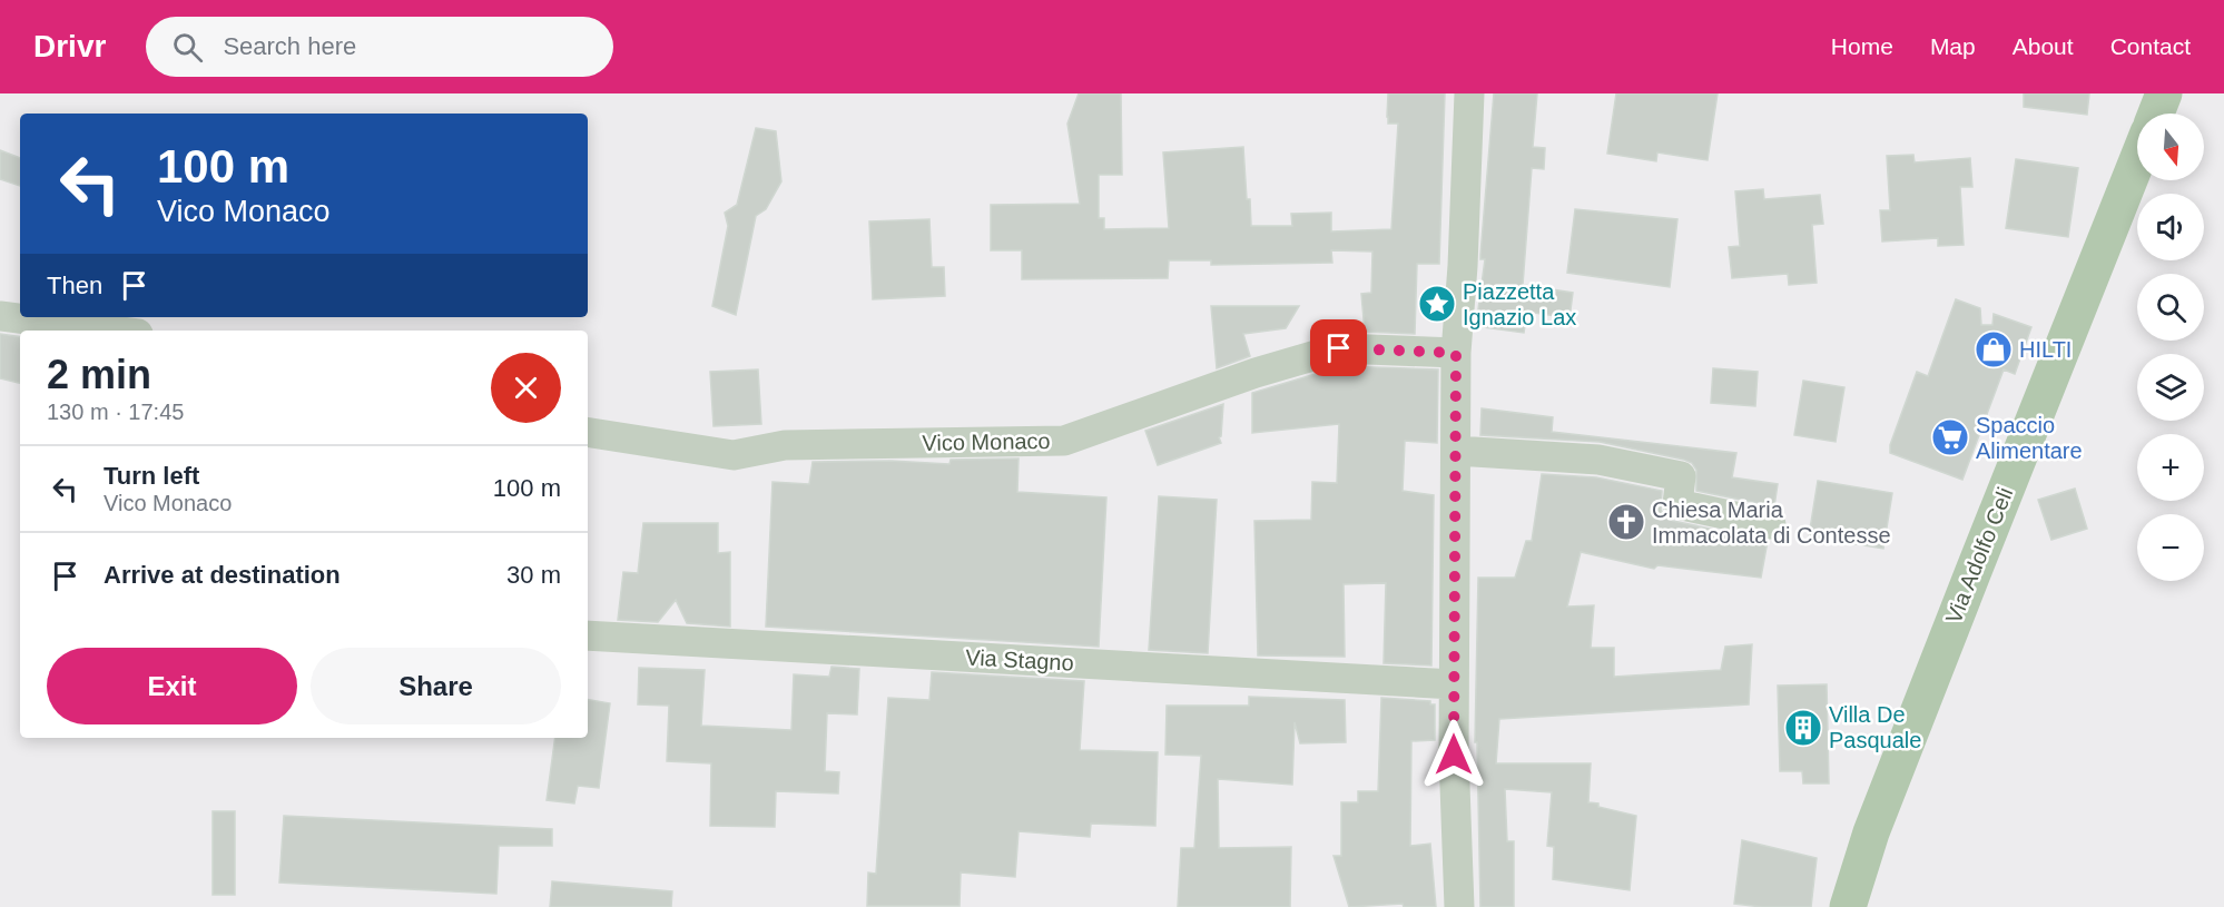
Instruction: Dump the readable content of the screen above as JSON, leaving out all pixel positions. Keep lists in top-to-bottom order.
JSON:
{
  "streets": {
    "main road": ["Via Adolfo Celi"],
    "street": ["Vico Monaco", "Via Stagno"]
  },
  "places": {
    "place": ["Piazzetta Ignazio Lax"],
    "shop": ["HILTI"],
    "supermarket": ["Spaccio Alimentare"],
    "church": ["Chiesa Maria Immacolata di Contesse"],
    "building": ["Villa De Pasquale"]
  },
  "north": "bottom",
  "page": {
    "header": "Drivr",
    "search": "Search here",
    "nav": [
      "Home",
      "Map",
      "About",
      "Contact"
    ],
    "map_buttons": ["+", "−"],
    "turn": ["100 m", "Vico Monaco"],
    "then": "Then",
    "heading": ["2 min", "130 m · 17:45"],
    "list": [
      {
        "name": "Turn left",
        "note": "Vico Monaco",
        "value": "100 m"
      },
      {
        "name": "Arrive at destination",
        "value": "30 m"
      }
    ],
    "buttons": ["Exit", "Share"]
  }
}
